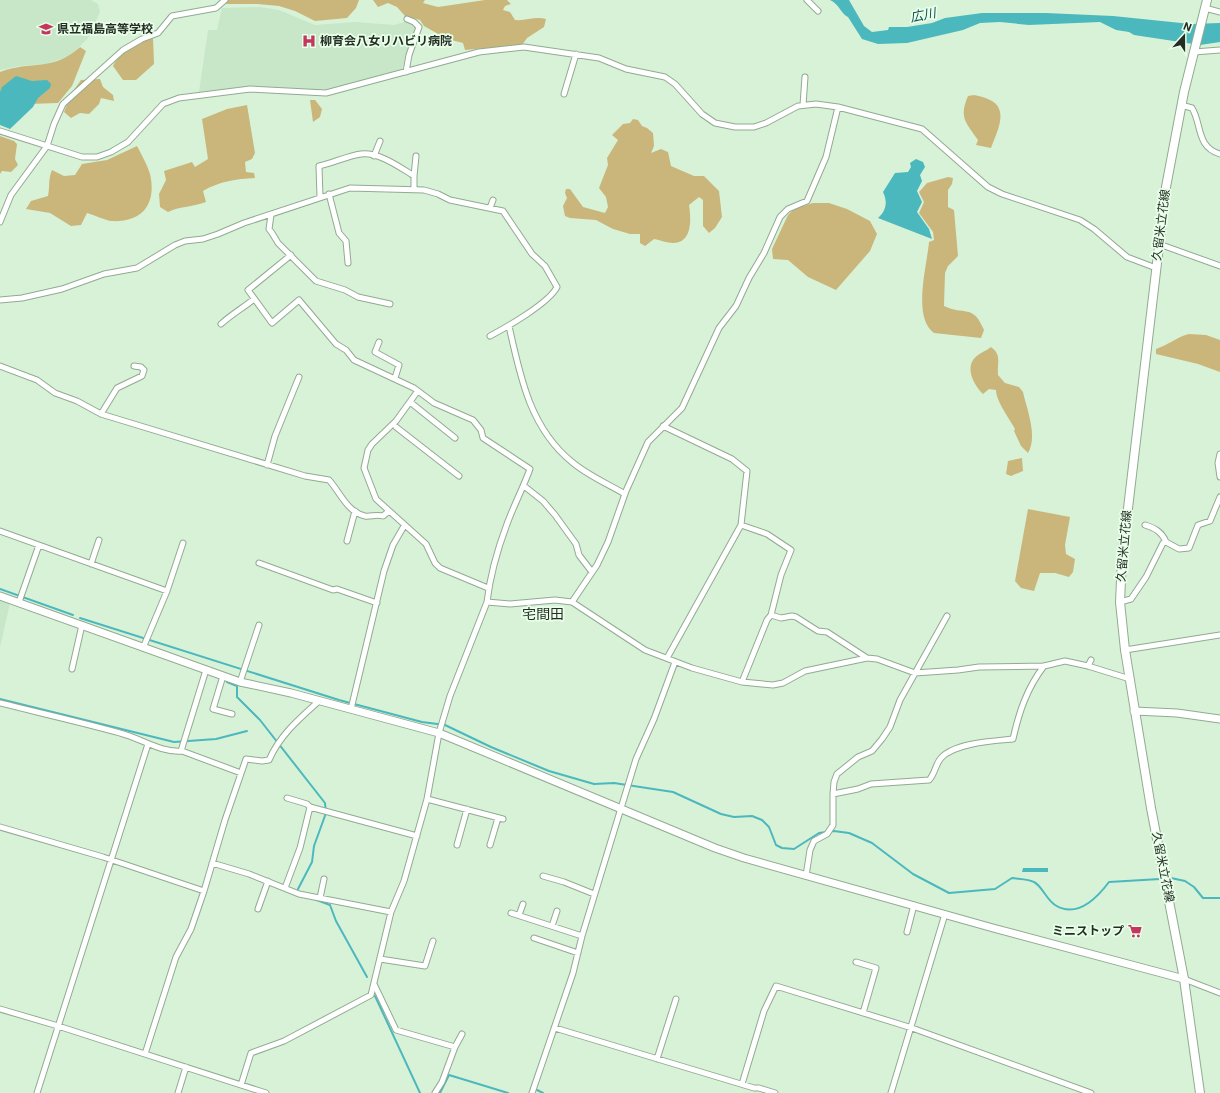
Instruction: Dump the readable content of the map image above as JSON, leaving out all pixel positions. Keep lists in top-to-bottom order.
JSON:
{
  "streets": {
    "main road": ["久留米立花線"]
  },
  "districts": ["宅間田"],
  "water": ["広川"],
  "places": {
    "school or university": ["県立福島高等学校"],
    "hospital": ["柳育会八女リハビリ病院"],
    "supermarket": ["ミニストップ"]
  },
  "north": "top"
}
